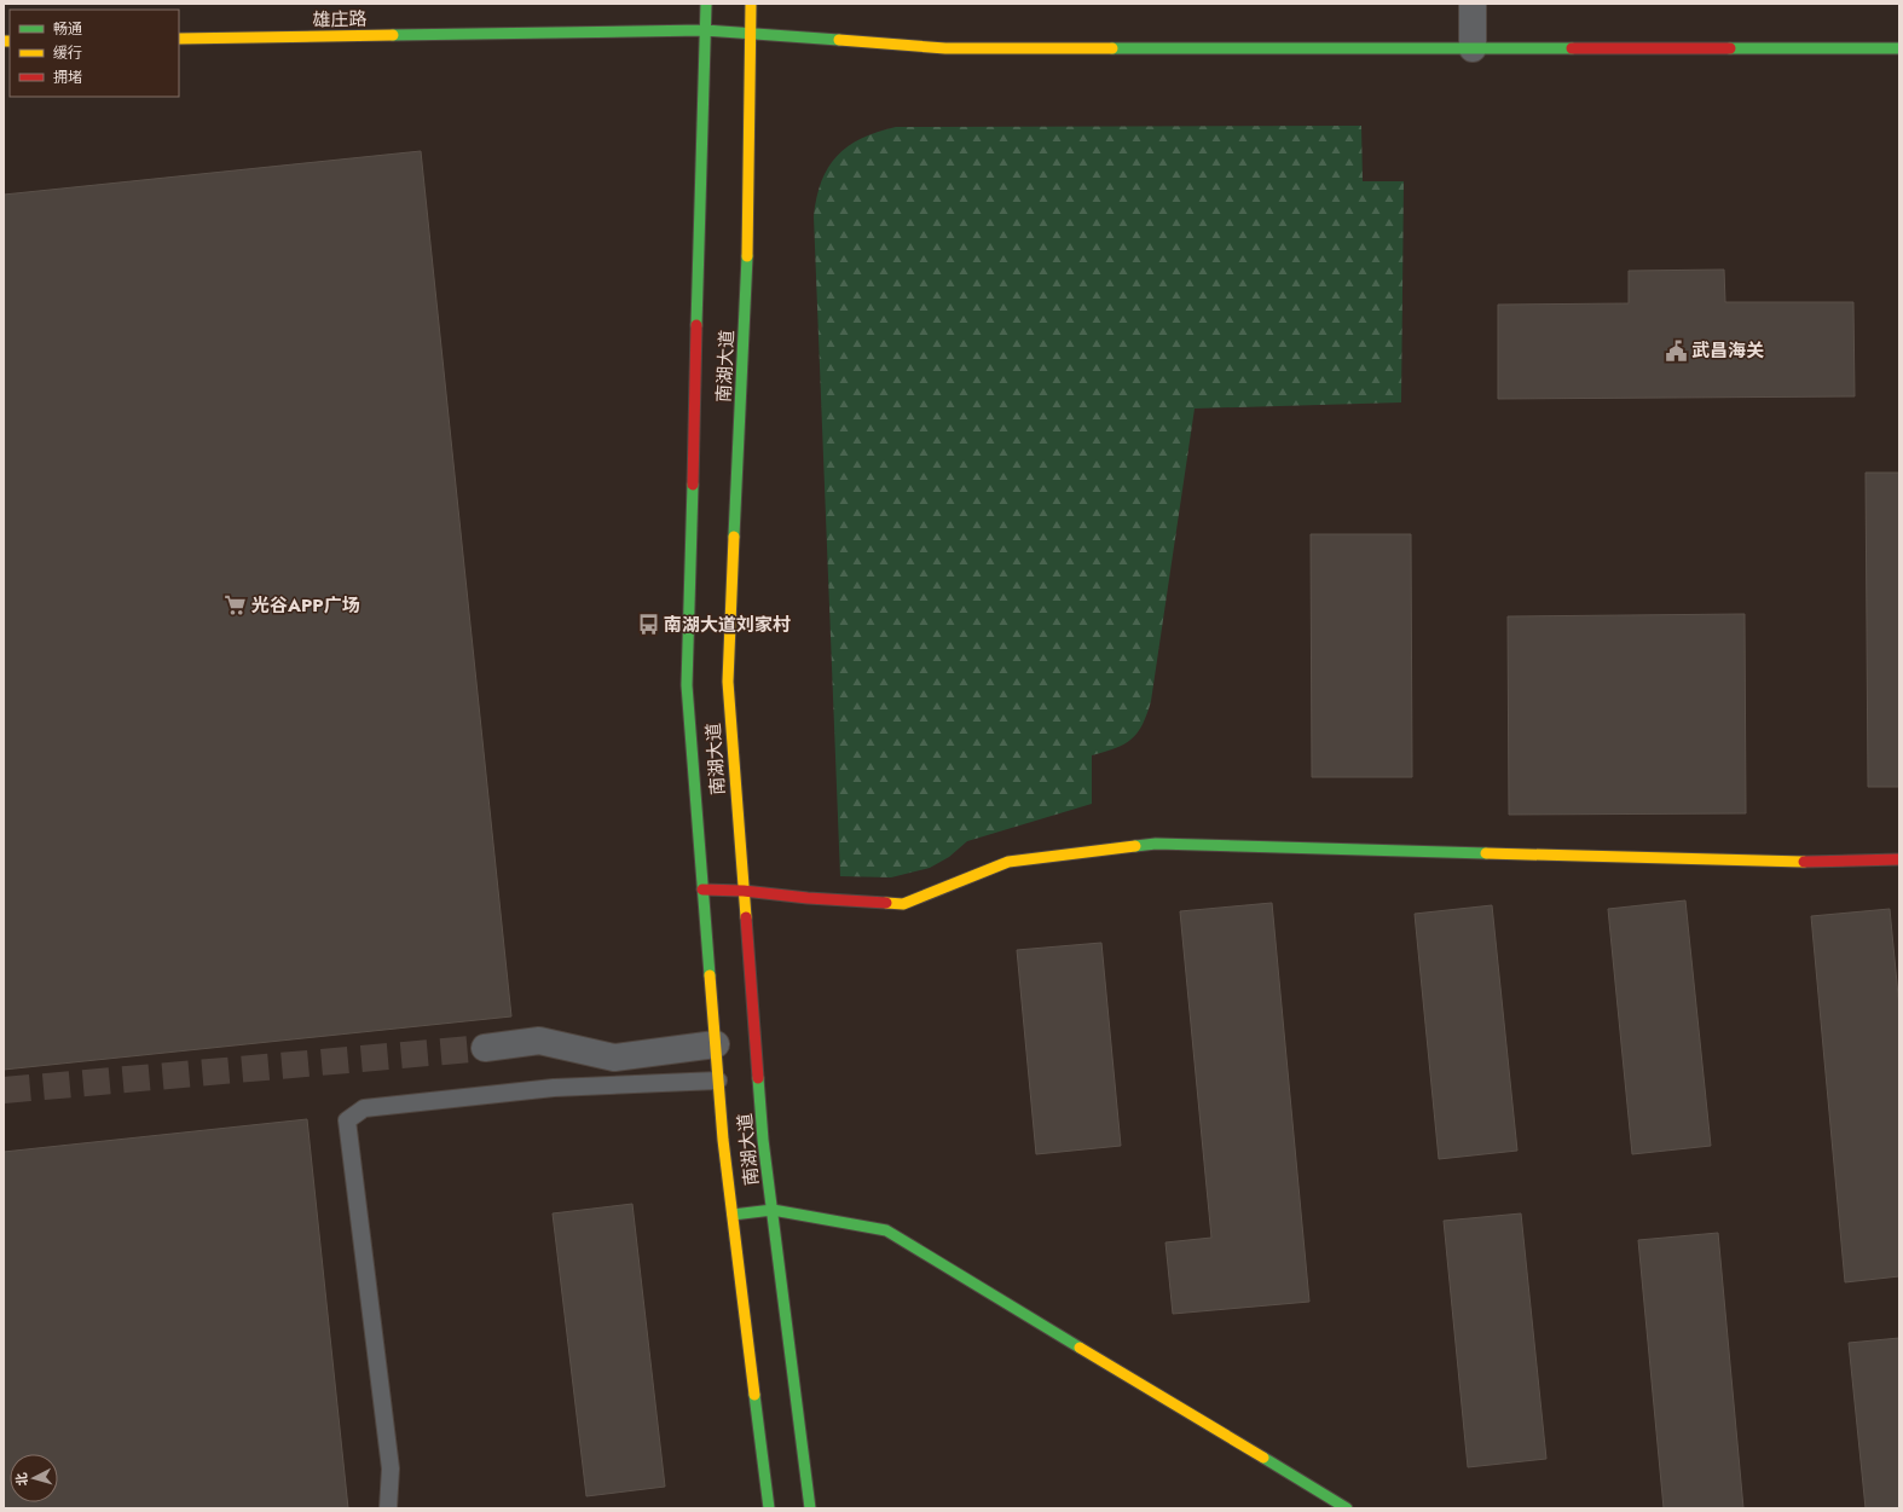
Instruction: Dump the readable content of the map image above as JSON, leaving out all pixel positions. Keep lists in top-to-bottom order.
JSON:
{
  "streets": {
    "main road": ["雄庄路", "南湖大道"]
  },
  "crossings": [
    ["雄庄路", "南湖大道"]
  ],
  "places": {
    "public building": ["武昌海关"],
    "supermarket": ["光谷APP广场"],
    "bus stop": ["南湖大道刘家村"]
  },
  "legend": ["畅通", "缓行", "拥堵"],
  "north": "left"
}
